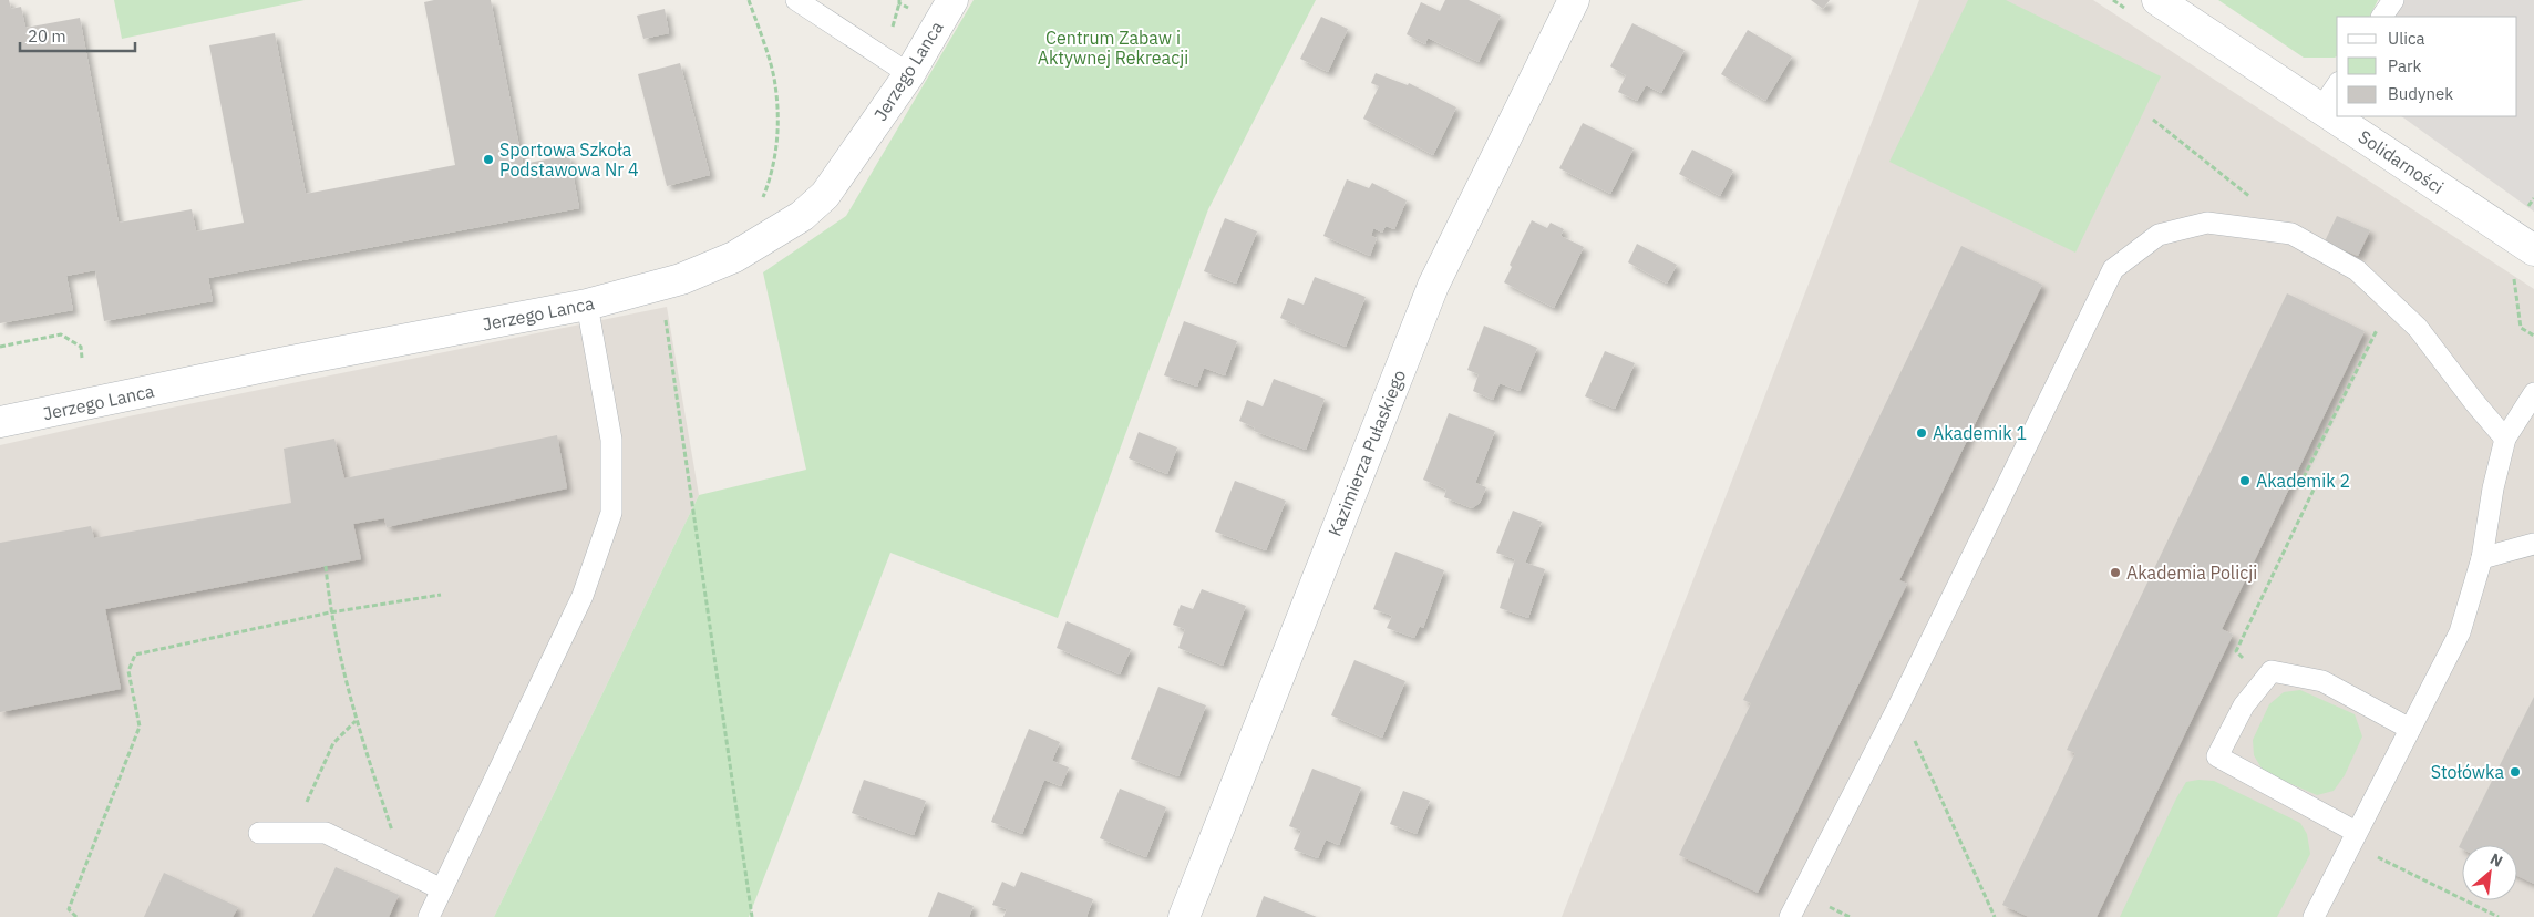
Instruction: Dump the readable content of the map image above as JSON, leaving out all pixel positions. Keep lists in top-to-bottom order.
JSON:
{
  "streets": {
    "street": ["Jerzego Lanca", "Solidarności", "Kazimierza Pułaskiego"]
  },
  "parks": ["Centrum Zabaw i Aktywnej Rekreacji"],
  "places": [
    "Sportowa Szkoła Podstawowa Nr 4",
    "Akademik 1",
    "Akademik 2",
    "Akademia Policji",
    "Stołówka"
  ],
  "legend": ["Ulica", "Park", "Budynek"],
  "scale_bar": "20 m",
  "north": "top right"
}
